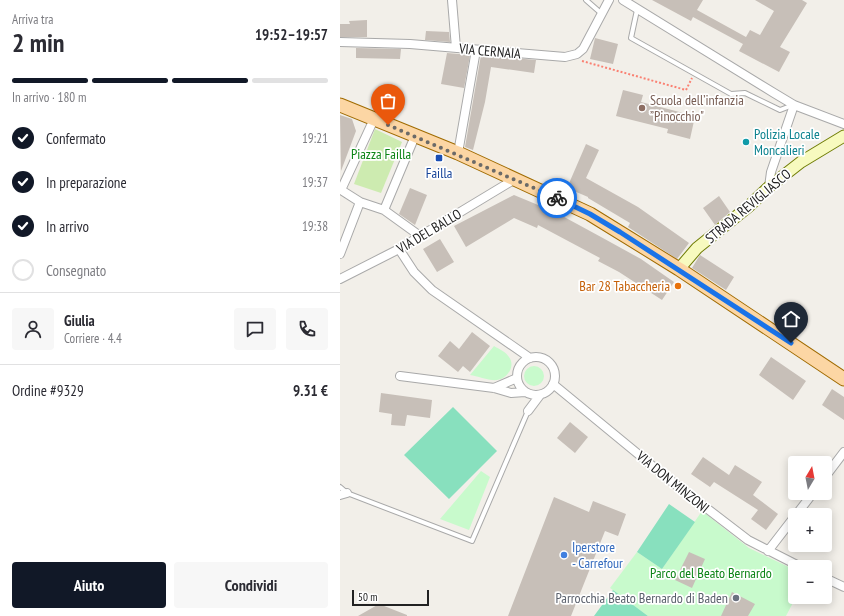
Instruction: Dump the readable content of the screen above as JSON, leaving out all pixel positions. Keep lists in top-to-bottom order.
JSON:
{
  "streets": {
    "street": [
      "VIA CERNAIA",
      "STRADA REVIGLIASCO",
      "VIA DEL BALLO",
      "VIA DON MINZONI"
    ]
  },
  "parks": ["Piazza Failla", "Parco del Beato Bernardo"],
  "places": {
    "other": [
      "Scuola dell’infanzia ”Pinocchio\"",
      "Polizia Locale Moncalieri",
      "Bar 28 Tabaccheria",
      "Iperstore - Carrefour",
      "Parrocchia Beato Bernardo di Baden"
    ],
    "transit": ["Failla"]
  },
  "scale_bar": "50 m",
  "north": "top",
  "page": {
    "heading": ["2 min", "Arriva tra", "19:52–19:57"],
    "panel": [
      "Giulia",
      "Corriere · 4.4",
      "Ordine #9329",
      "9.31 €"
    ],
    "bar": "In arrivo · 180 m",
    "list": [
      ["Confermato", "19:21"],
      ["In preparazione", "19:37"],
      ["In arrivo", "19:38"],
      "Consegnato"
    ],
    "map_buttons": ["+", "−"],
    "buttons": ["Aiuto", "Condividi"],
    "scale": "50 m"
  }
}
